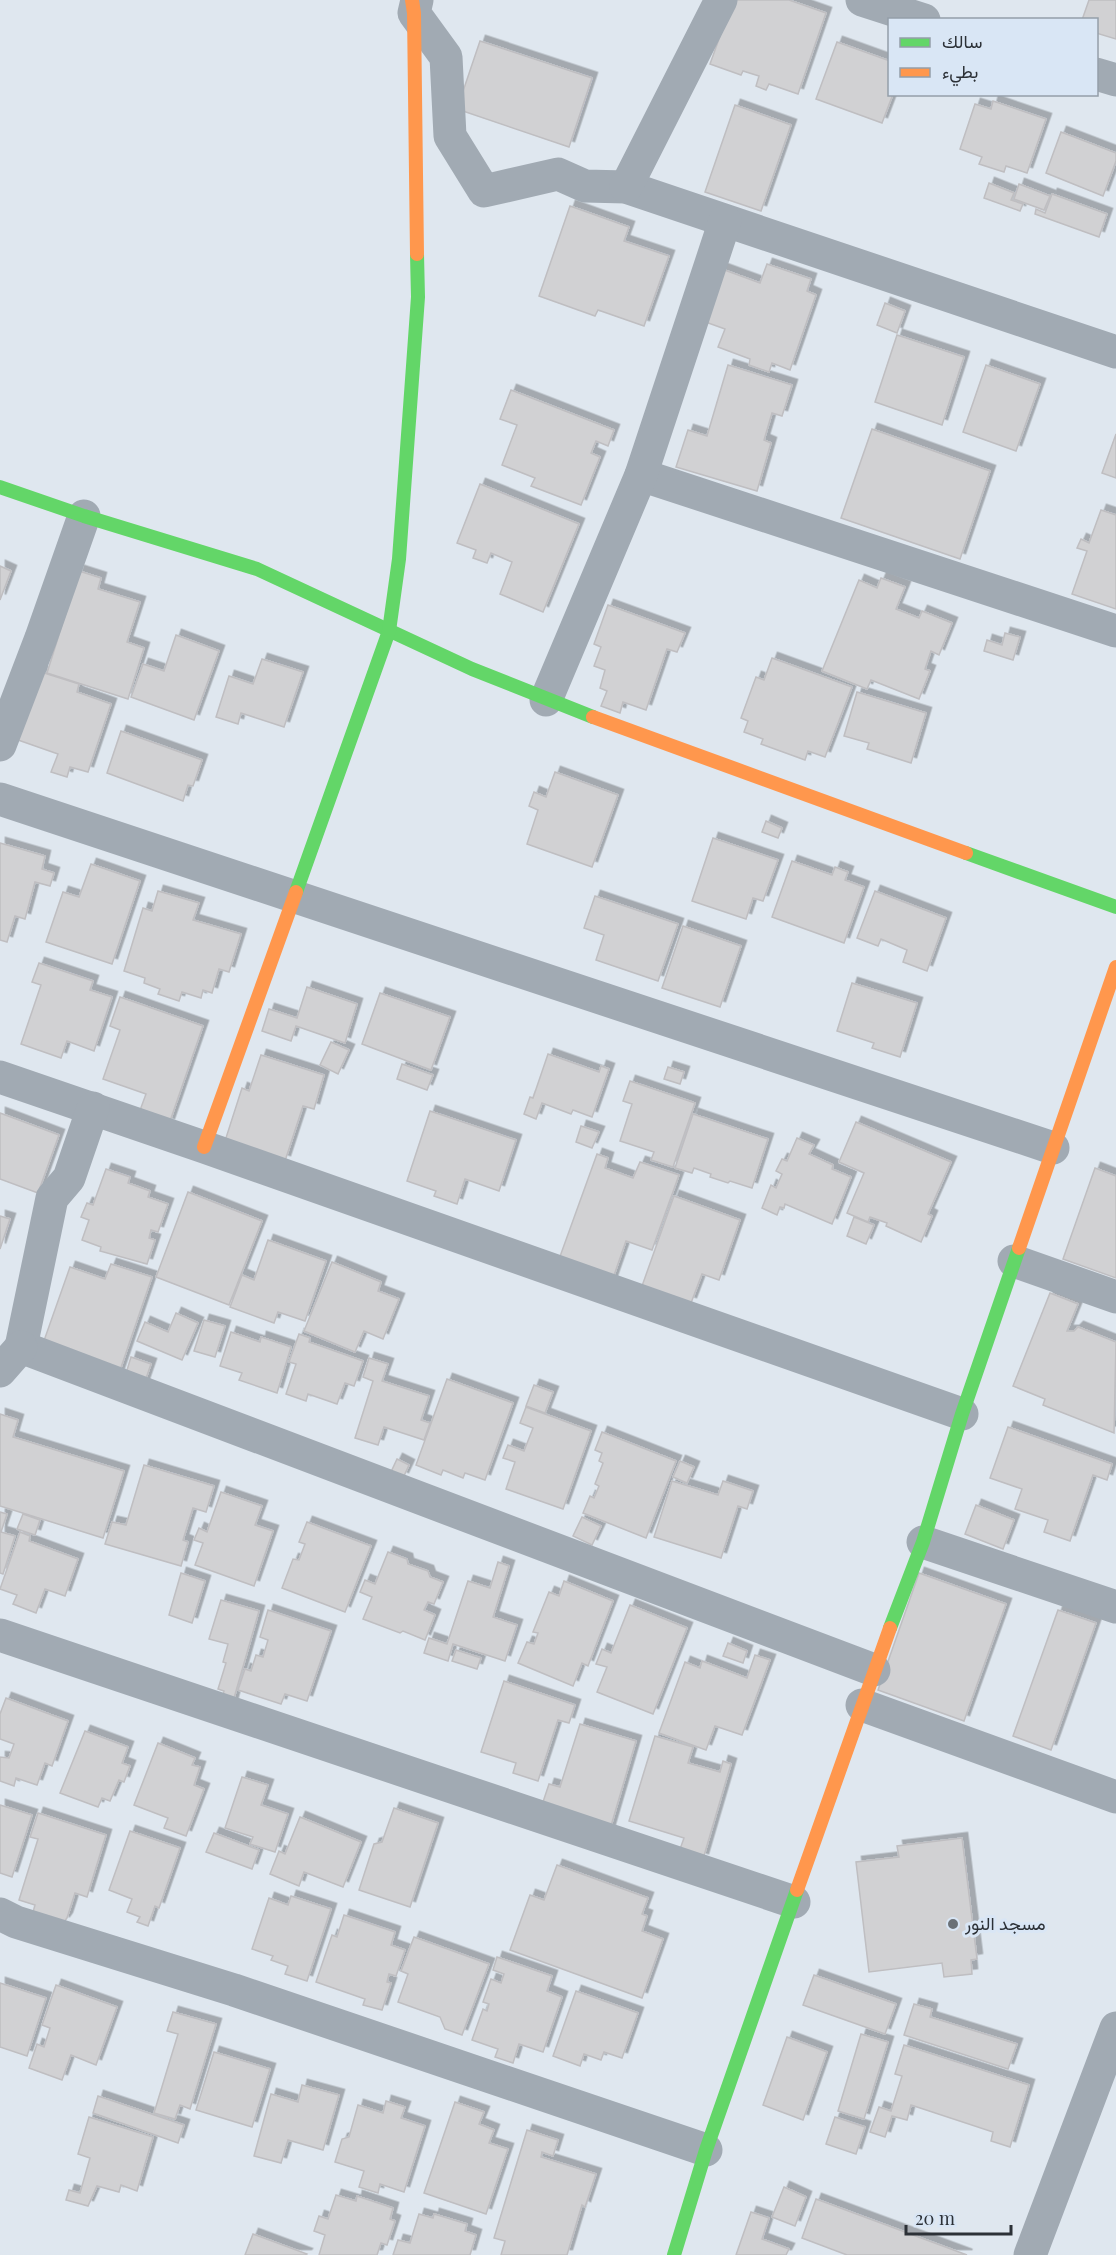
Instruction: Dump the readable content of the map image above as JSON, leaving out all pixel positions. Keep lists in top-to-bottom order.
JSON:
{
  "places": ["مسجد النور"],
  "legend": ["سالك", "بطيء"],
  "scale_bar": "20 m"
}
